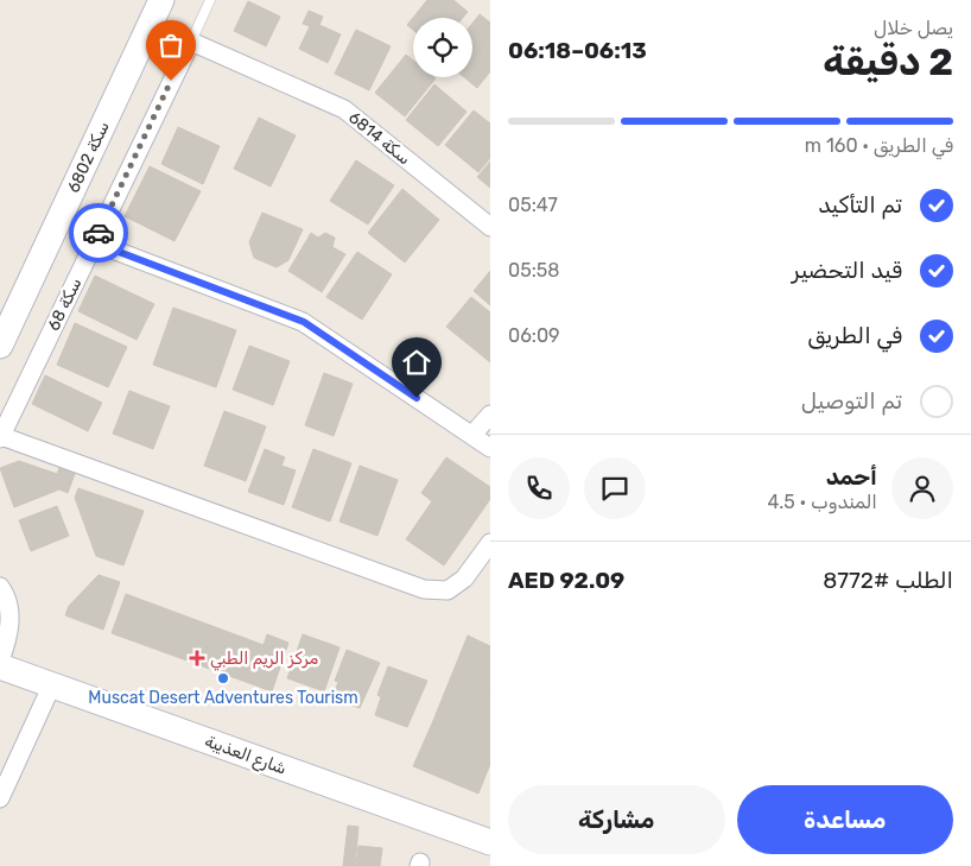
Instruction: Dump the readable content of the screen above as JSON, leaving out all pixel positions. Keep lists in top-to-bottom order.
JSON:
{
  "streets": {
    "street": [
      "سكة 6814",
      "سكة 6802",
      "68 سكة",
      "شارع العذيبة"
    ]
  },
  "crossings": [
    ["سكة 6814", "68 سكة"]
  ],
  "places": {
    "health": ["مركز الريم الطبي"],
    "other": ["Muscat Desert Adventures Tourism"]
  },
  "page": {
    "heading": ["2 دقيقة", "يصل خلال", "06:13–06:18"],
    "panel": [
      "أحمد",
      "المندوب · 4.5",
      "الطلب #8772",
      "AED 92.09"
    ],
    "bar": "في الطريق · 160 m",
    "list": [
      ["تم التأكيد", "05:47"],
      ["قيد التحضير", "05:58"],
      ["في الطريق", "06:09"],
      "تم التوصيل"
    ],
    "buttons": ["مساعدة", "مشاركة"]
  }
}
